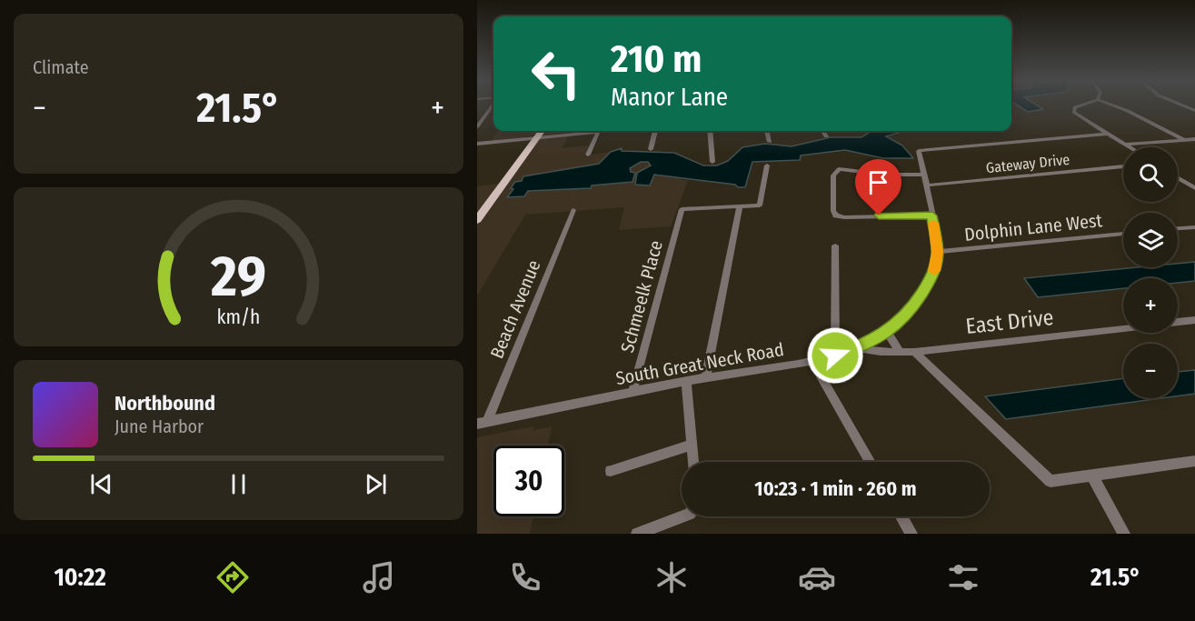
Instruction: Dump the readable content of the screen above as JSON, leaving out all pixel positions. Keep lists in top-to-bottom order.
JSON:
{
  "streets": {
    "street": [
      "Gateway Drive",
      "Dolphin Lane West",
      "Schmeelk Place",
      "Beach Avenue",
      "East Drive",
      "South Great Neck Road"
    ]
  },
  "crossings": [
    ["Gateway Drive", "South Great Neck Road"],
    ["Dolphin Lane West", "South Great Neck Road"],
    ["Schmeelk Place", "South Great Neck Road"],
    ["Beach Avenue", "South Great Neck Road"],
    ["East Drive", "South Great Neck Road"]
  ],
  "page": {
    "tile": "Climate",
    "turn": ["210 m", "Manor Lane"],
    "heat": ["−", "21.5°", "+"],
    "map_buttons": ["+", "−"],
    "song": ["Northbound", "June Harbor"],
    "limit": "30",
    "trip": "10:23 · 1 min · 260 m",
    "tabs": ["10:22", "21.5°"],
    "gauge": ["29", "km/h"]
  }
}
